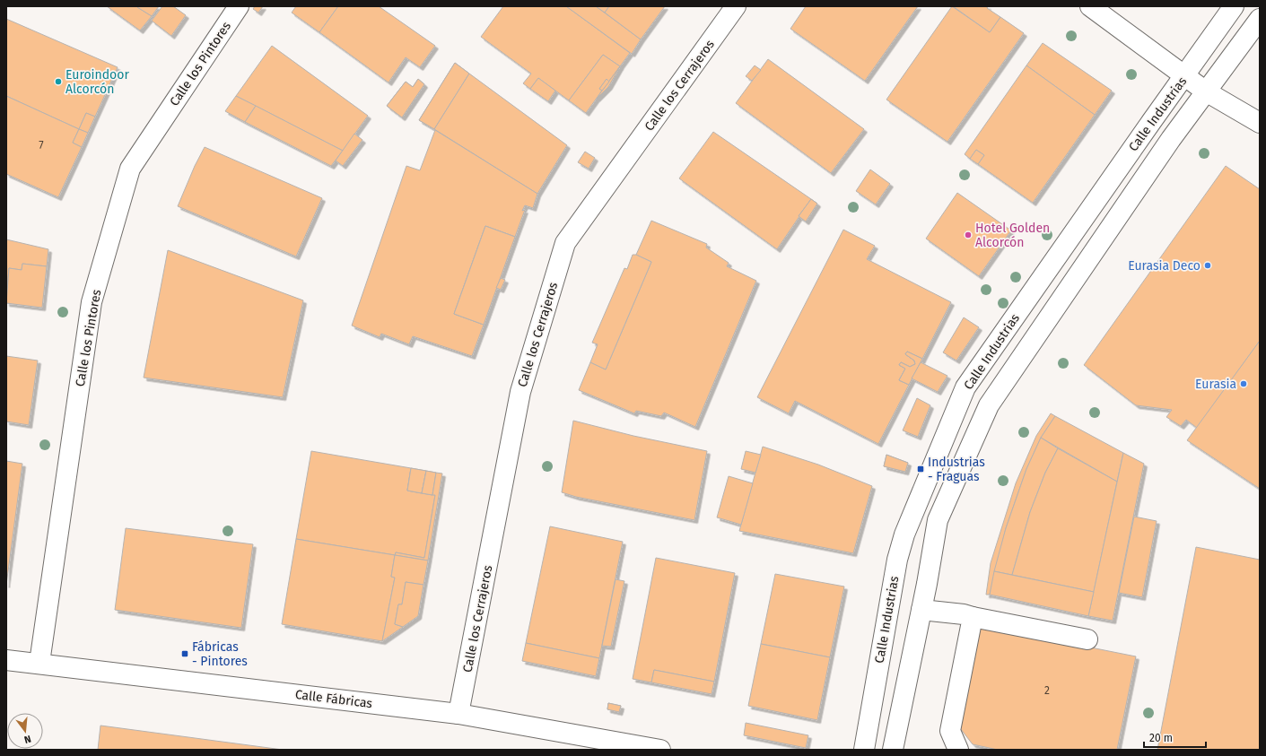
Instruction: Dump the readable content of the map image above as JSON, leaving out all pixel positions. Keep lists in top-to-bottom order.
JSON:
{
  "streets": {
    "street": [
      "Calle los Pintores",
      "Calle los Cerrajeros",
      "Calle Industrias",
      "Calle Fábricas"
    ]
  },
  "crossings": [
    ["Calle los Pintores", "Calle Fábricas"],
    ["Calle los Cerrajeros", "Calle Fábricas"]
  ],
  "places": {
    "other": [
      "Euroindoor Alcorcón",
      "Hotel Golden Alcorcón",
      "Eurasia Deco",
      "Eurasia"
    ],
    "transit": ["Industrias - Fraguas", "Fábricas - Pintores"]
  },
  "house_numbers": ["7", "2"],
  "scale_bar": "20 m",
  "north": "bottom"
}
